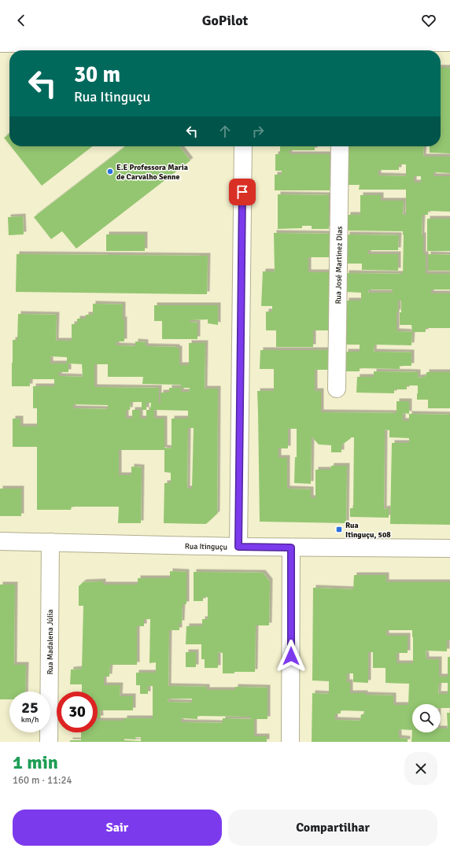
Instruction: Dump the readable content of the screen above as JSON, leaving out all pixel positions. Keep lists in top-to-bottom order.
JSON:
{
  "streets": {
    "street": ["Rua José Martinez Dias", "Rua Itinguçu", "Rua Madalena Júlia"]
  },
  "crossings": [
    ["Rua Itinguçu", "Rua Madalena Júlia"]
  ],
  "places": {
    "other": ["E.E Professora Maria de Carvalho Senne"],
    "transit": ["Rua Itinguçu, 508"]
  },
  "page": {
    "header": "GoPilot",
    "turn": ["30 m", "Rua Itinguçu"],
    "speed": "25 km/h",
    "limit": "30",
    "heading": ["1 min", "160 m · 11:24"],
    "buttons": ["Sair", "Compartilhar"]
  }
}
